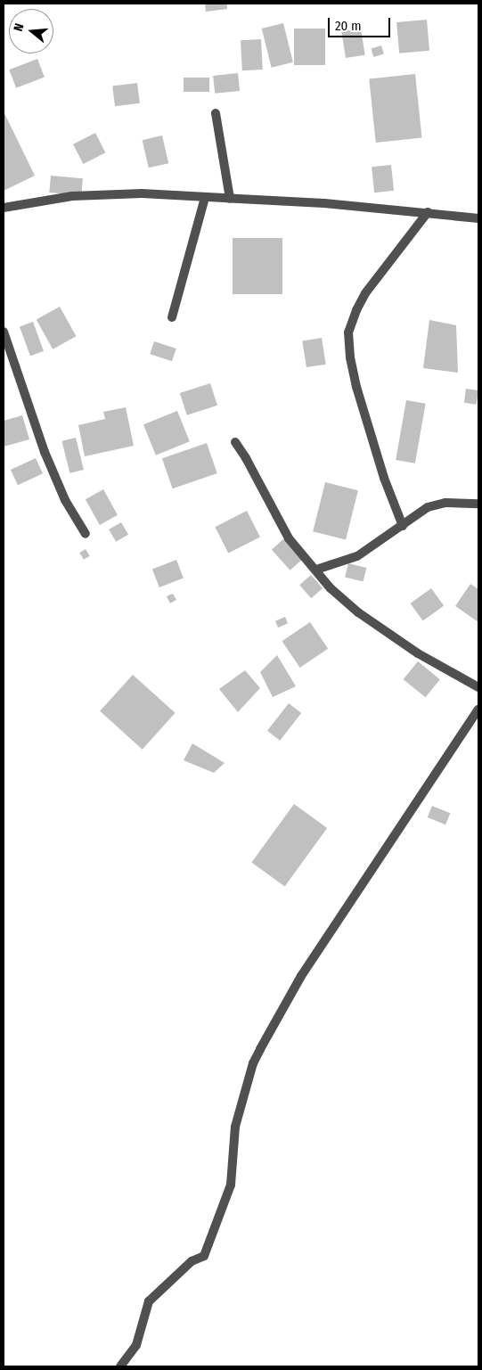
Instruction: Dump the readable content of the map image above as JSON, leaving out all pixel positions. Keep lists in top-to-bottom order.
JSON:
{
  "scale_bar": "20 m",
  "north": "left"
}
